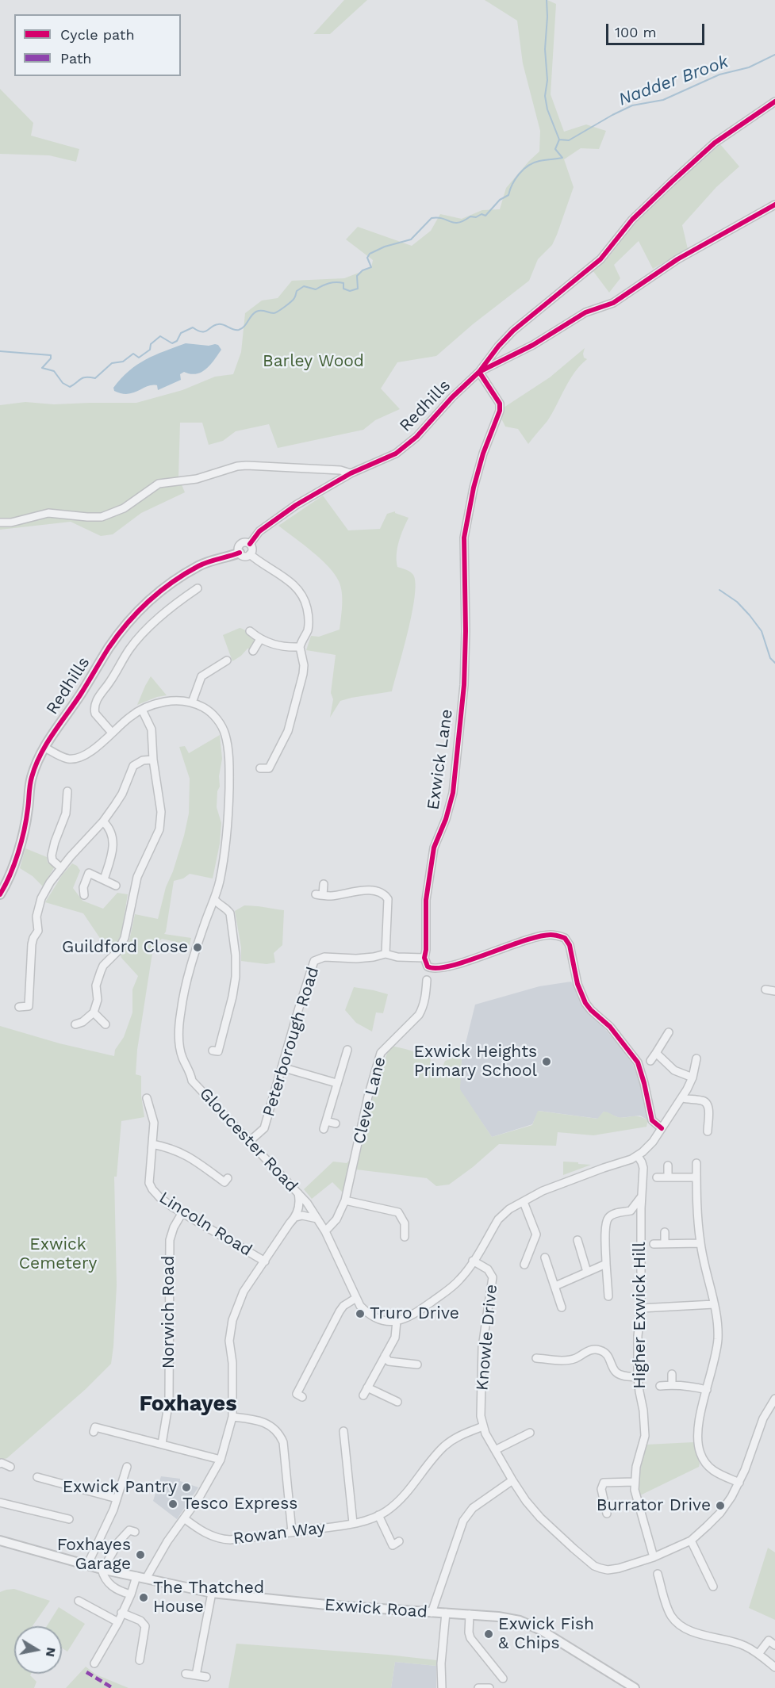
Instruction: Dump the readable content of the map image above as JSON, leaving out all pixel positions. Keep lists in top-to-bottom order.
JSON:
{
  "streets": {
    "street": [
      "Redhills",
      "Exwick Lane",
      "Peterborough Road",
      "Cleve Lane",
      "Gloucester Road",
      "Lincoln Road",
      "Norwich Road",
      "Higher Exwick Hill",
      "Knowle Drive",
      "Rowan Way",
      "Exwick Road"
    ]
  },
  "crossings": [
    ["Redhills", "Exwick Lane"],
    ["Exwick Lane", "Peterborough Road"],
    ["Peterborough Road", "Gloucester Road"],
    ["Cleve Lane", "Gloucester Road"],
    ["Lincoln Road", "Norwich Road"],
    ["Higher Exwick Hill", "Knowle Drive"],
    ["Knowle Drive", "Rowan Way"]
  ],
  "districts": ["Foxhayes"],
  "water": ["Nadder Brook"],
  "parks": ["Barley Wood", "Exwick Cemetery"],
  "places": [
    "Guildford Close",
    "Exwick Heights Primary School",
    "Truro Drive",
    "Exwick Pantry",
    "Tesco Express",
    "Burrator Drive",
    "Foxhayes Garage",
    "The Thatched House",
    "Exwick Fish & Chips"
  ],
  "legend": ["Cycle path", "Path"],
  "scale_bar": "100 m",
  "north": "right"
}
